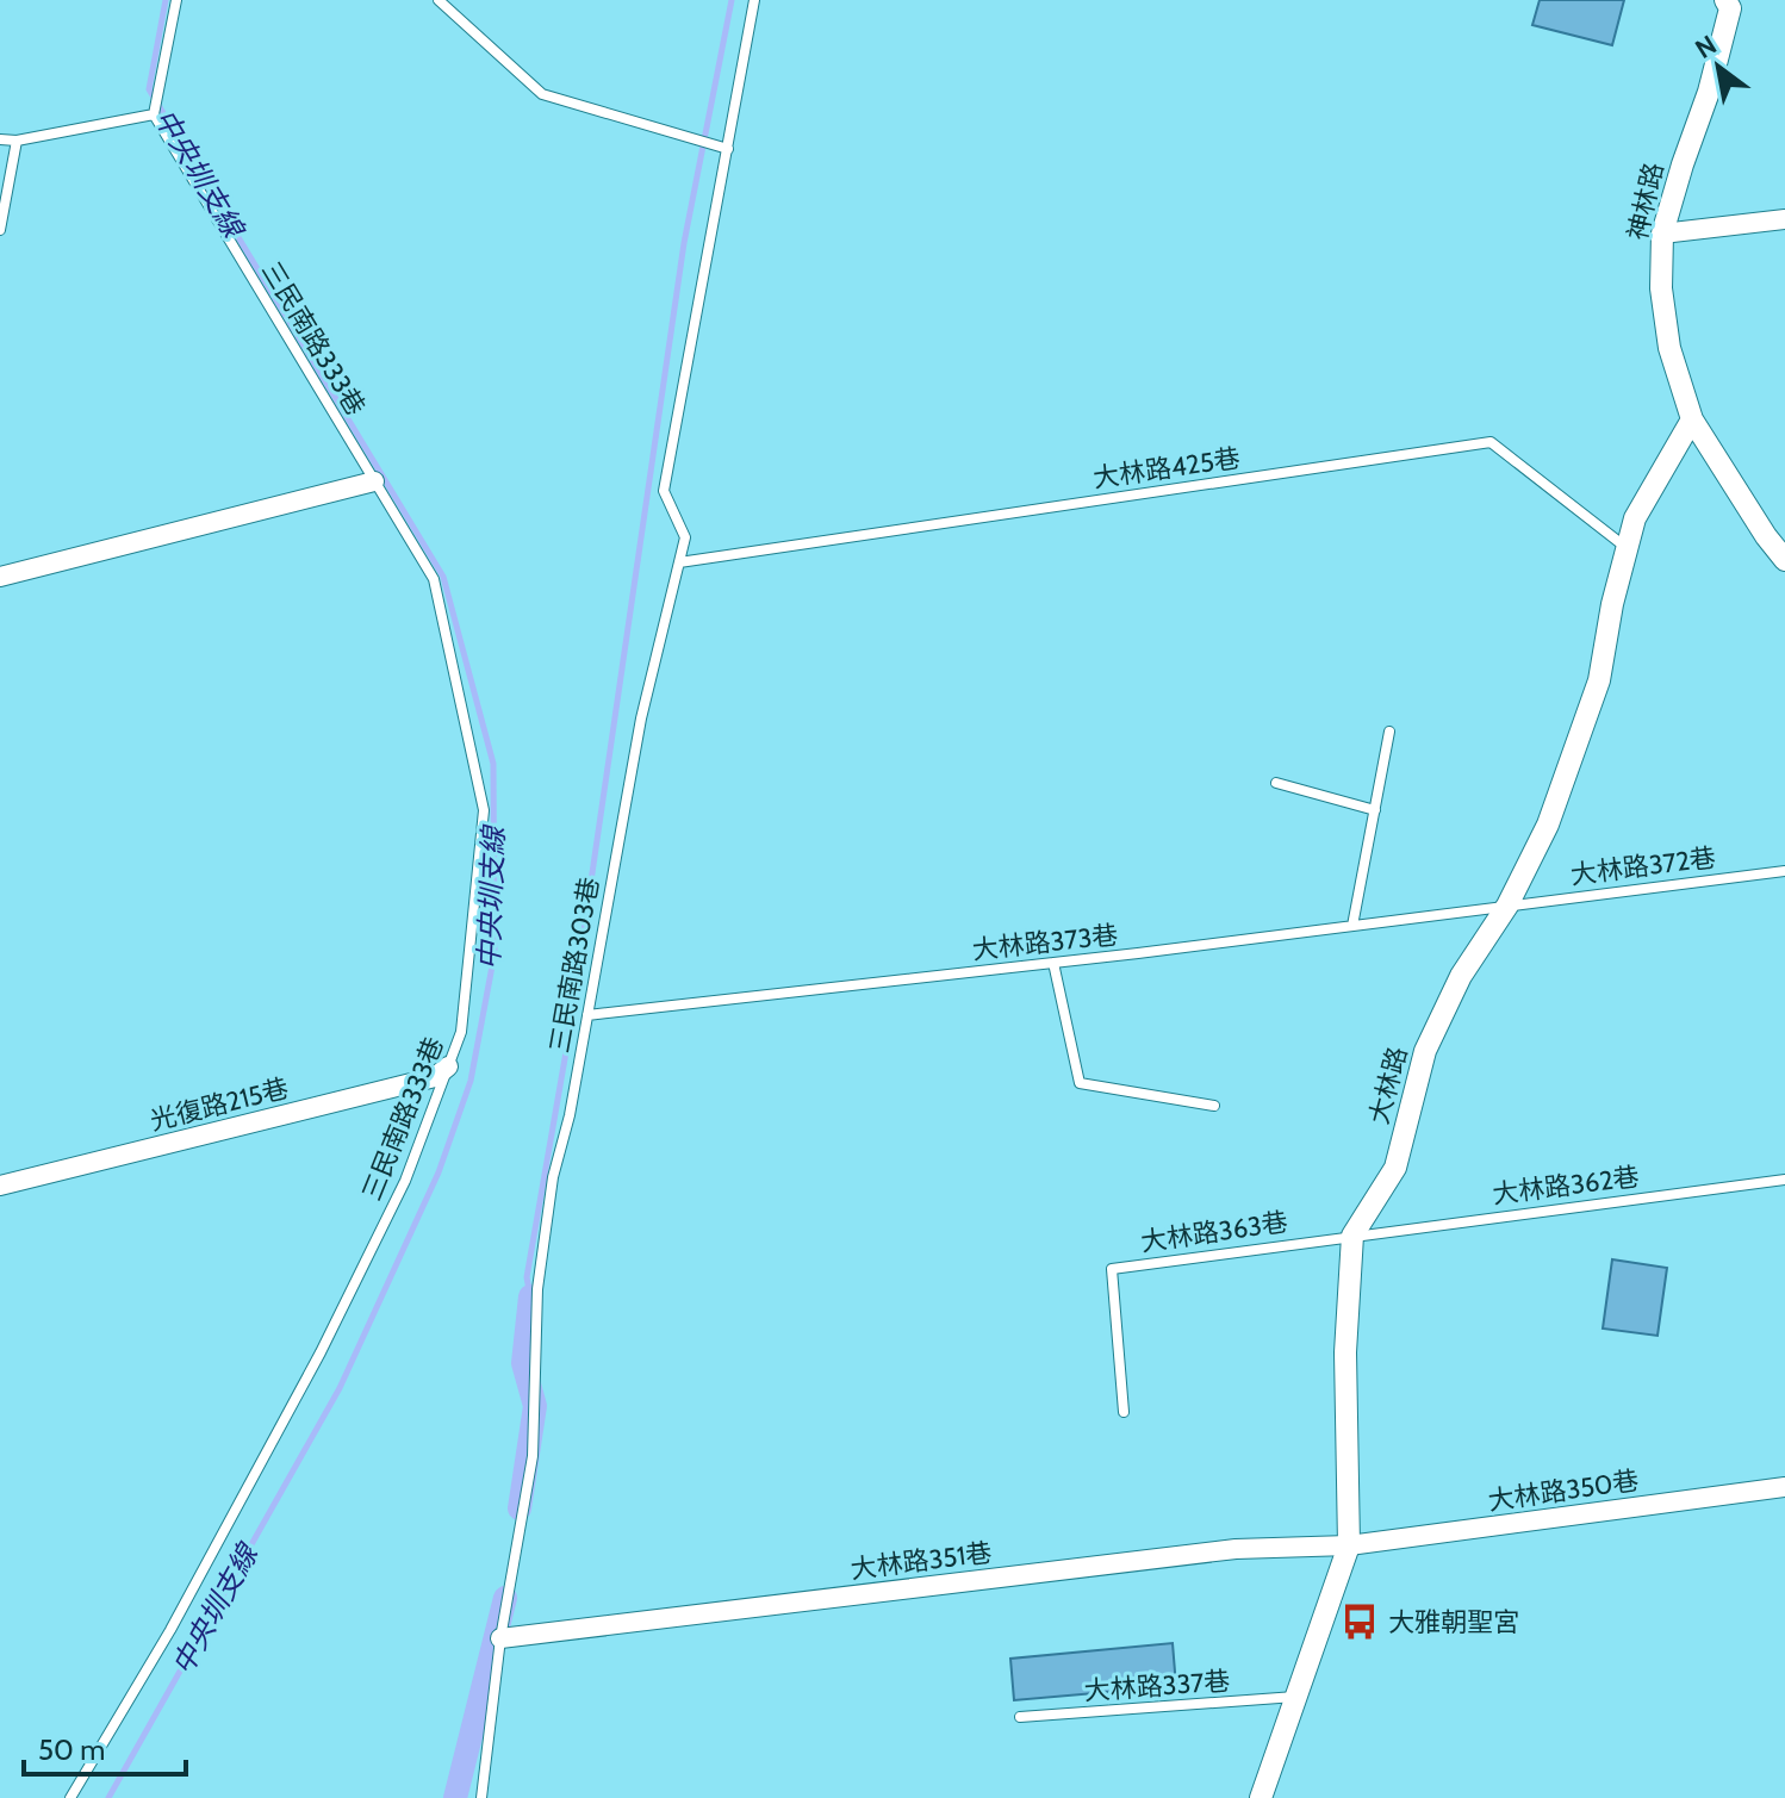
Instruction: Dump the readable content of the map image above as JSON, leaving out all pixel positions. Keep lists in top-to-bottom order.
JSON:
{
  "streets": {
    "street": [
      "神林路",
      "大林路",
      "光復路215巷",
      "大林路350巷",
      "大林路351巷"
    ],
    "lane": [
      "三民南路333巷",
      "大林路425巷",
      "大林路372巷",
      "大林路373巷",
      "三民南路303巷",
      "大林路362巷",
      "大林路363巷",
      "大林路337巷"
    ]
  },
  "crossings": [
    ["神林路", "大林路"],
    ["三民南路333巷", "光復路215巷"],
    ["大林路425巷", "三民南路303巷"],
    ["大林路425巷", "大林路"],
    ["大林路372巷", "大林路373巷"],
    ["大林路372巷", "大林路"],
    ["大林路373巷", "三民南路303巷"],
    ["大林路373巷", "大林路"],
    ["三民南路303巷", "大林路351巷"],
    ["大林路", "大林路362巷"],
    ["大林路", "大林路363巷"],
    ["大林路", "大林路350巷"],
    ["大林路", "大林路351巷"],
    ["大林路", "大林路337巷"],
    ["大林路362巷", "大林路363巷"],
    ["大林路350巷", "大林路351巷"]
  ],
  "water": ["中央圳支線"],
  "places": {
    "bus stop": ["大雅朝聖宮"]
  },
  "scale_bar": "50 m",
  "north": "top left"
}
